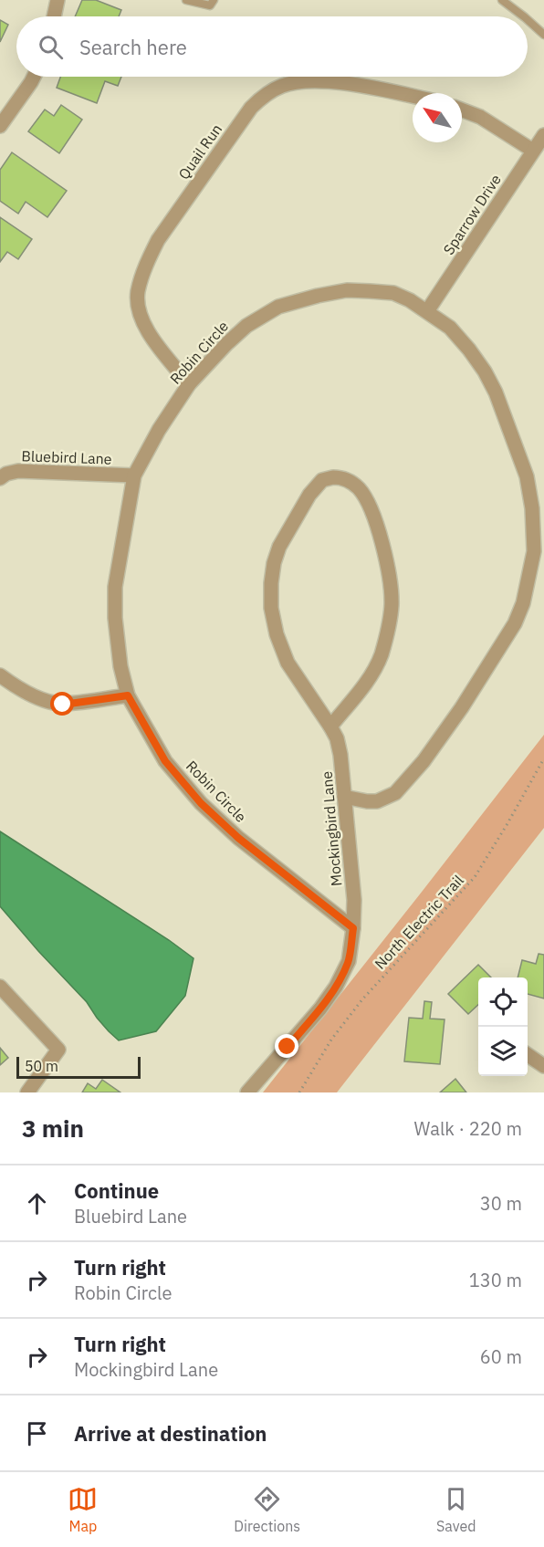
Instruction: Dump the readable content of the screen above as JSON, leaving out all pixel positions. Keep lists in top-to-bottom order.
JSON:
{
  "streets": {
    "street": [
      "Quail Run",
      "Sparrow Drive",
      "Robin Circle",
      "Bluebird Lane",
      "Mockingbird Lane"
    ],
    "path": ["North Electric Trail"]
  },
  "crossings": [
    ["Quail Run", "Robin Circle"],
    ["Sparrow Drive", "Robin Circle"],
    ["Robin Circle", "Bluebird Lane"],
    ["Robin Circle", "Mockingbird Lane"]
  ],
  "scale_bar": "50 m",
  "north": "top left",
  "page": {
    "search": "Search here",
    "scale": "50 m",
    "heading": ["3 min", "Walk · 220 m"],
    "list": [
      ["Continue", "Bluebird Lane", "30 m"],
      ["Turn right", "Robin Circle", "130 m"],
      ["Turn right", "Mockingbird Lane", "60 m"],
      "Arrive at destination"
    ],
    "nav": ["Map", "Directions", "Saved"]
  }
}
